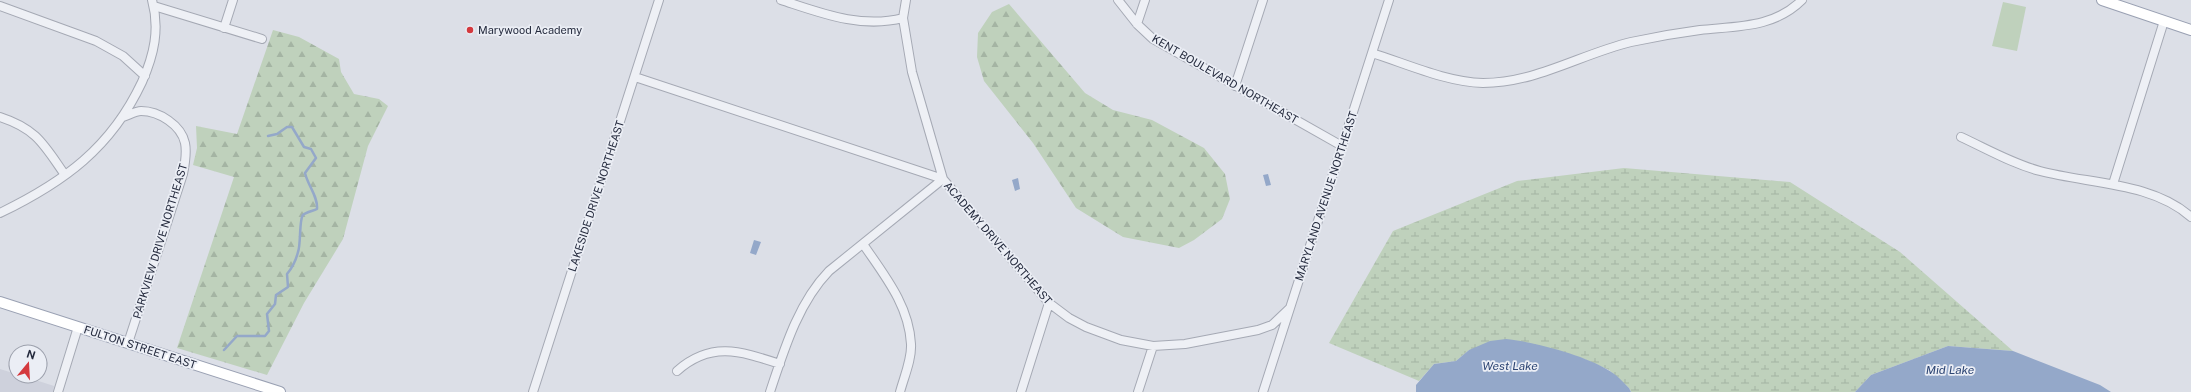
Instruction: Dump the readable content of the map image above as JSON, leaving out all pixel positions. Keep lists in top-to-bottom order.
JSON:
{
  "streets": {
    "main road": ["FULTON STREET EAST"],
    "street": [
      "KENT BOULEVARD NORTHEAST",
      "LAKESIDE DRIVE NORTHEAST",
      "MARYLAND AVENUE NORTHEAST",
      "PARKVIEW DRIVE NORTHEAST",
      "ACADEMY DRIVE NORTHEAST"
    ]
  },
  "crossings": [
    ["KENT BOULEVARD NORTHEAST", "MARYLAND AVENUE NORTHEAST"],
    ["LAKESIDE DRIVE NORTHEAST", "ACADEMY DRIVE NORTHEAST"],
    ["MARYLAND AVENUE NORTHEAST", "ACADEMY DRIVE NORTHEAST"],
    ["PARKVIEW DRIVE NORTHEAST", "FULTON STREET EAST"]
  ],
  "water": ["West Lake", "Mid Lake"],
  "places": ["Marywood Academy"],
  "north": "top"
}
